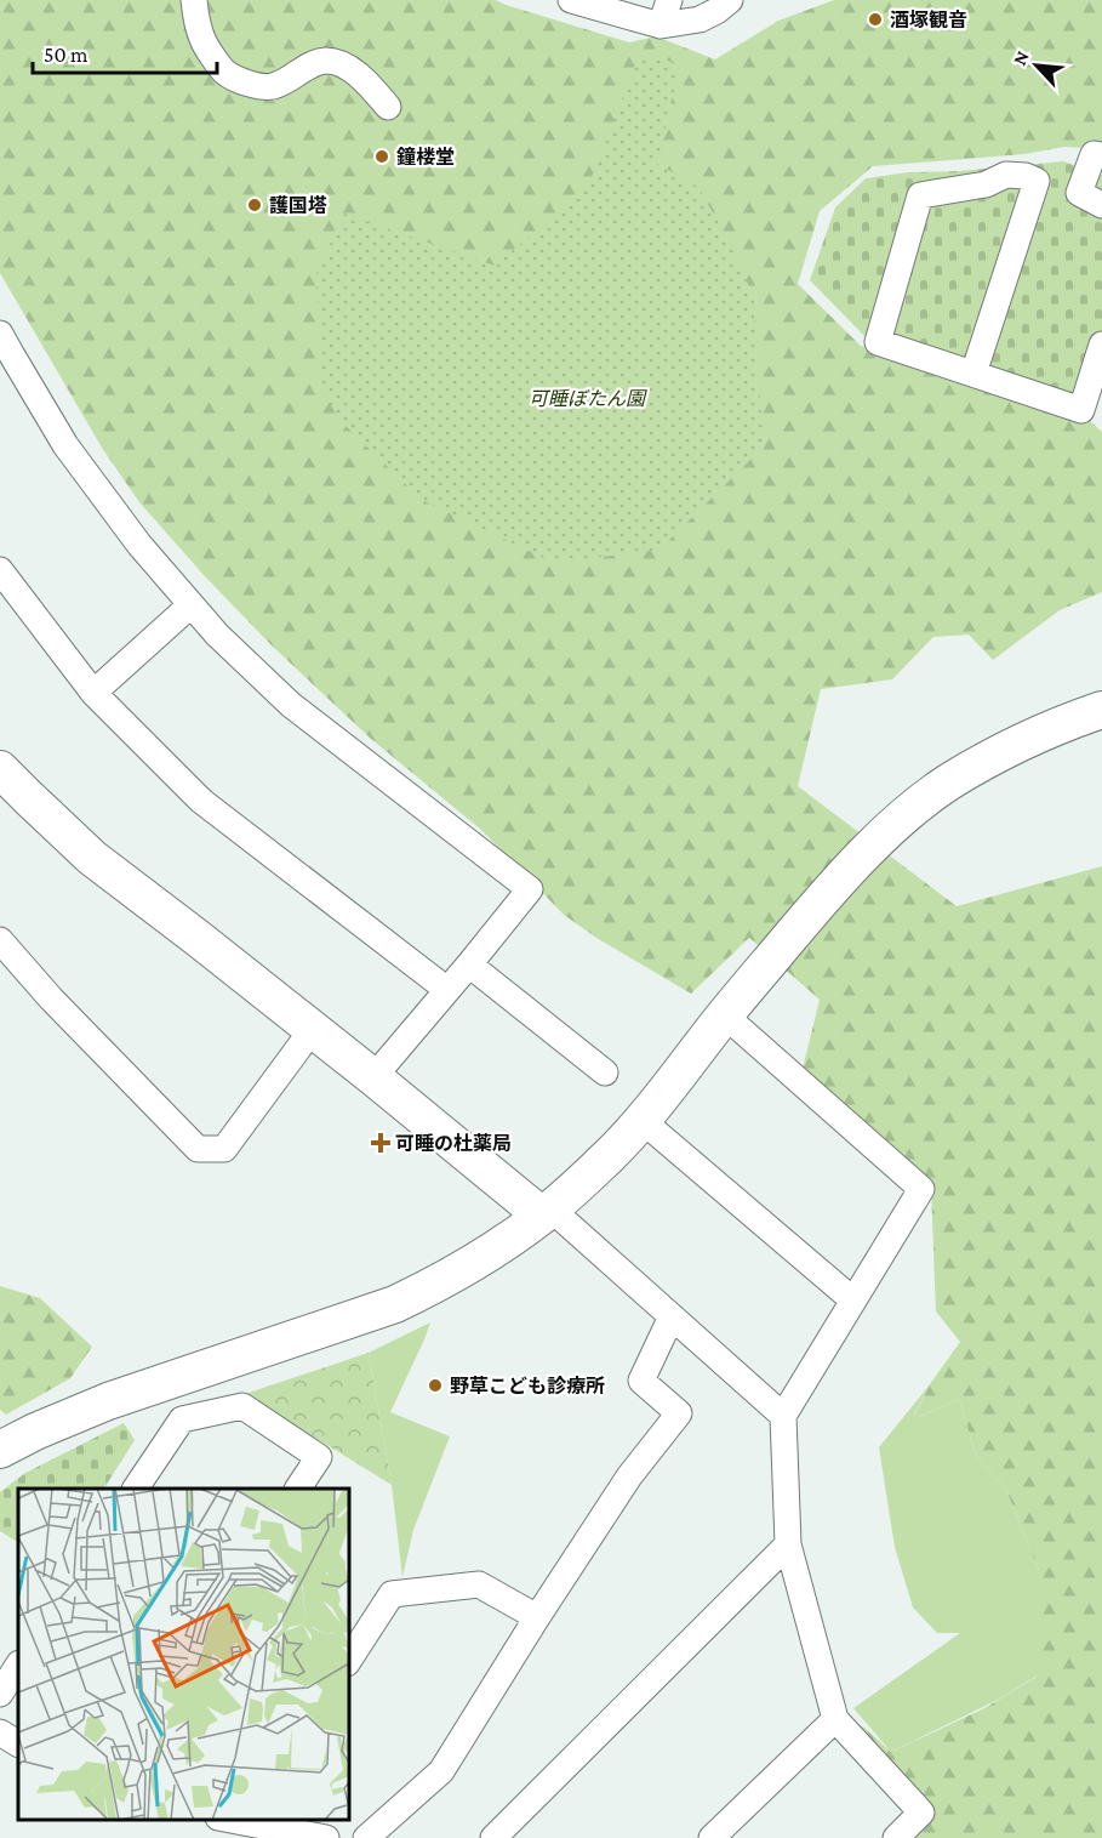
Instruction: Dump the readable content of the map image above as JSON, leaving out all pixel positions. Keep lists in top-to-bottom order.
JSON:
{
  "parks": ["可睡ぼたん園"],
  "places": {
    "other": [
      "酒塚観音",
      "鐘楼堂",
      "護国塔",
      "野草こども診療所"
    ],
    "health": ["可睡の杜薬局"]
  },
  "scale_bar": "50 m",
  "north": "top left"
}
